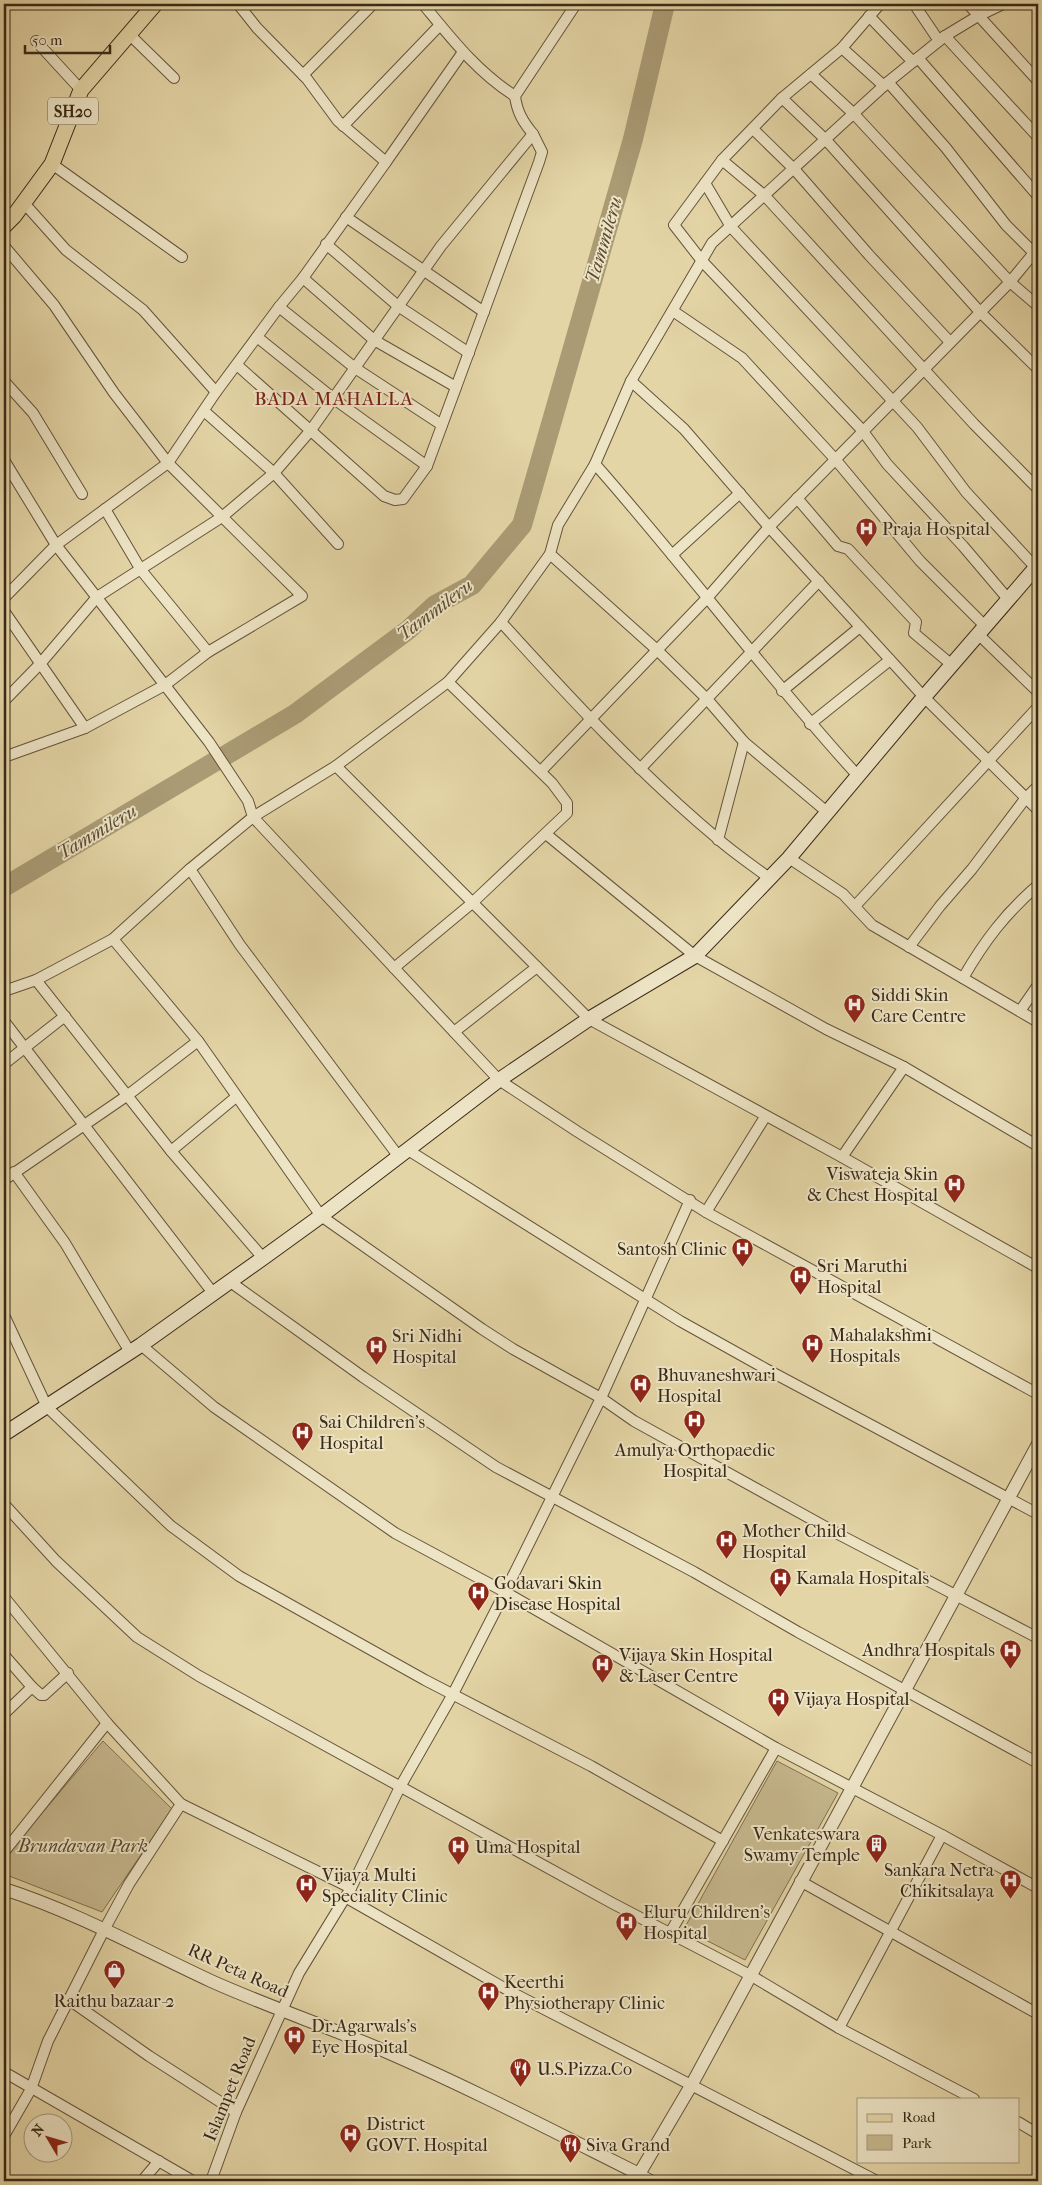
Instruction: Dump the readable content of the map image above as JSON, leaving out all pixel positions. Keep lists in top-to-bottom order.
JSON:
{
  "streets": {
    "main road": ["SH20"],
    "street": ["RR Peta Road", "Islampet Road"]
  },
  "crossings": [
    ["RR Peta Road", "Islampet Road"]
  ],
  "districts": ["BADA MAHALLA"],
  "water": ["Tammileru"],
  "parks": ["Brundavan Park"],
  "places": {
    "hospital": [
      "Praja Hospital",
      "Siddi Skin Care Centre",
      "Viswateja Skin & Chest Hospital",
      "Santosh Clinic",
      "Sri Maruthi Hospital",
      "Mahalakshmi Hospitals",
      "Sri Nidhi Hospital",
      "Bhuvaneshwari Hospital",
      "Amulya Orthopaedic Hospital",
      "Sai Children's Hospital",
      "Mother Child Hospital",
      "Kamala Hospitals",
      "Godavari Skin Disease Hospital",
      "Andhra Hospitals",
      "Vijaya Skin Hospital & Laser Centre",
      "Vijaya Hospital",
      "Uma Hospital",
      "Sankara Netra Chikitsalaya",
      "Vijaya Multi Speciality Clinic",
      "Eluru Children's Hospital",
      "Keerthi Physiotherapy Clinic",
      "Dr.Agarwals's Eye Hospital",
      "District GOVT. Hospital"
    ],
    "building": ["Venkateswara Swamy Temple"],
    "shop": ["Raithu bazaar-2"],
    "restaurant": ["U.S.Pizza.Co", "Siva Grand"]
  },
  "legend": ["Road", "Park"],
  "scale_bar": "50 m",
  "north": "top left"
}
